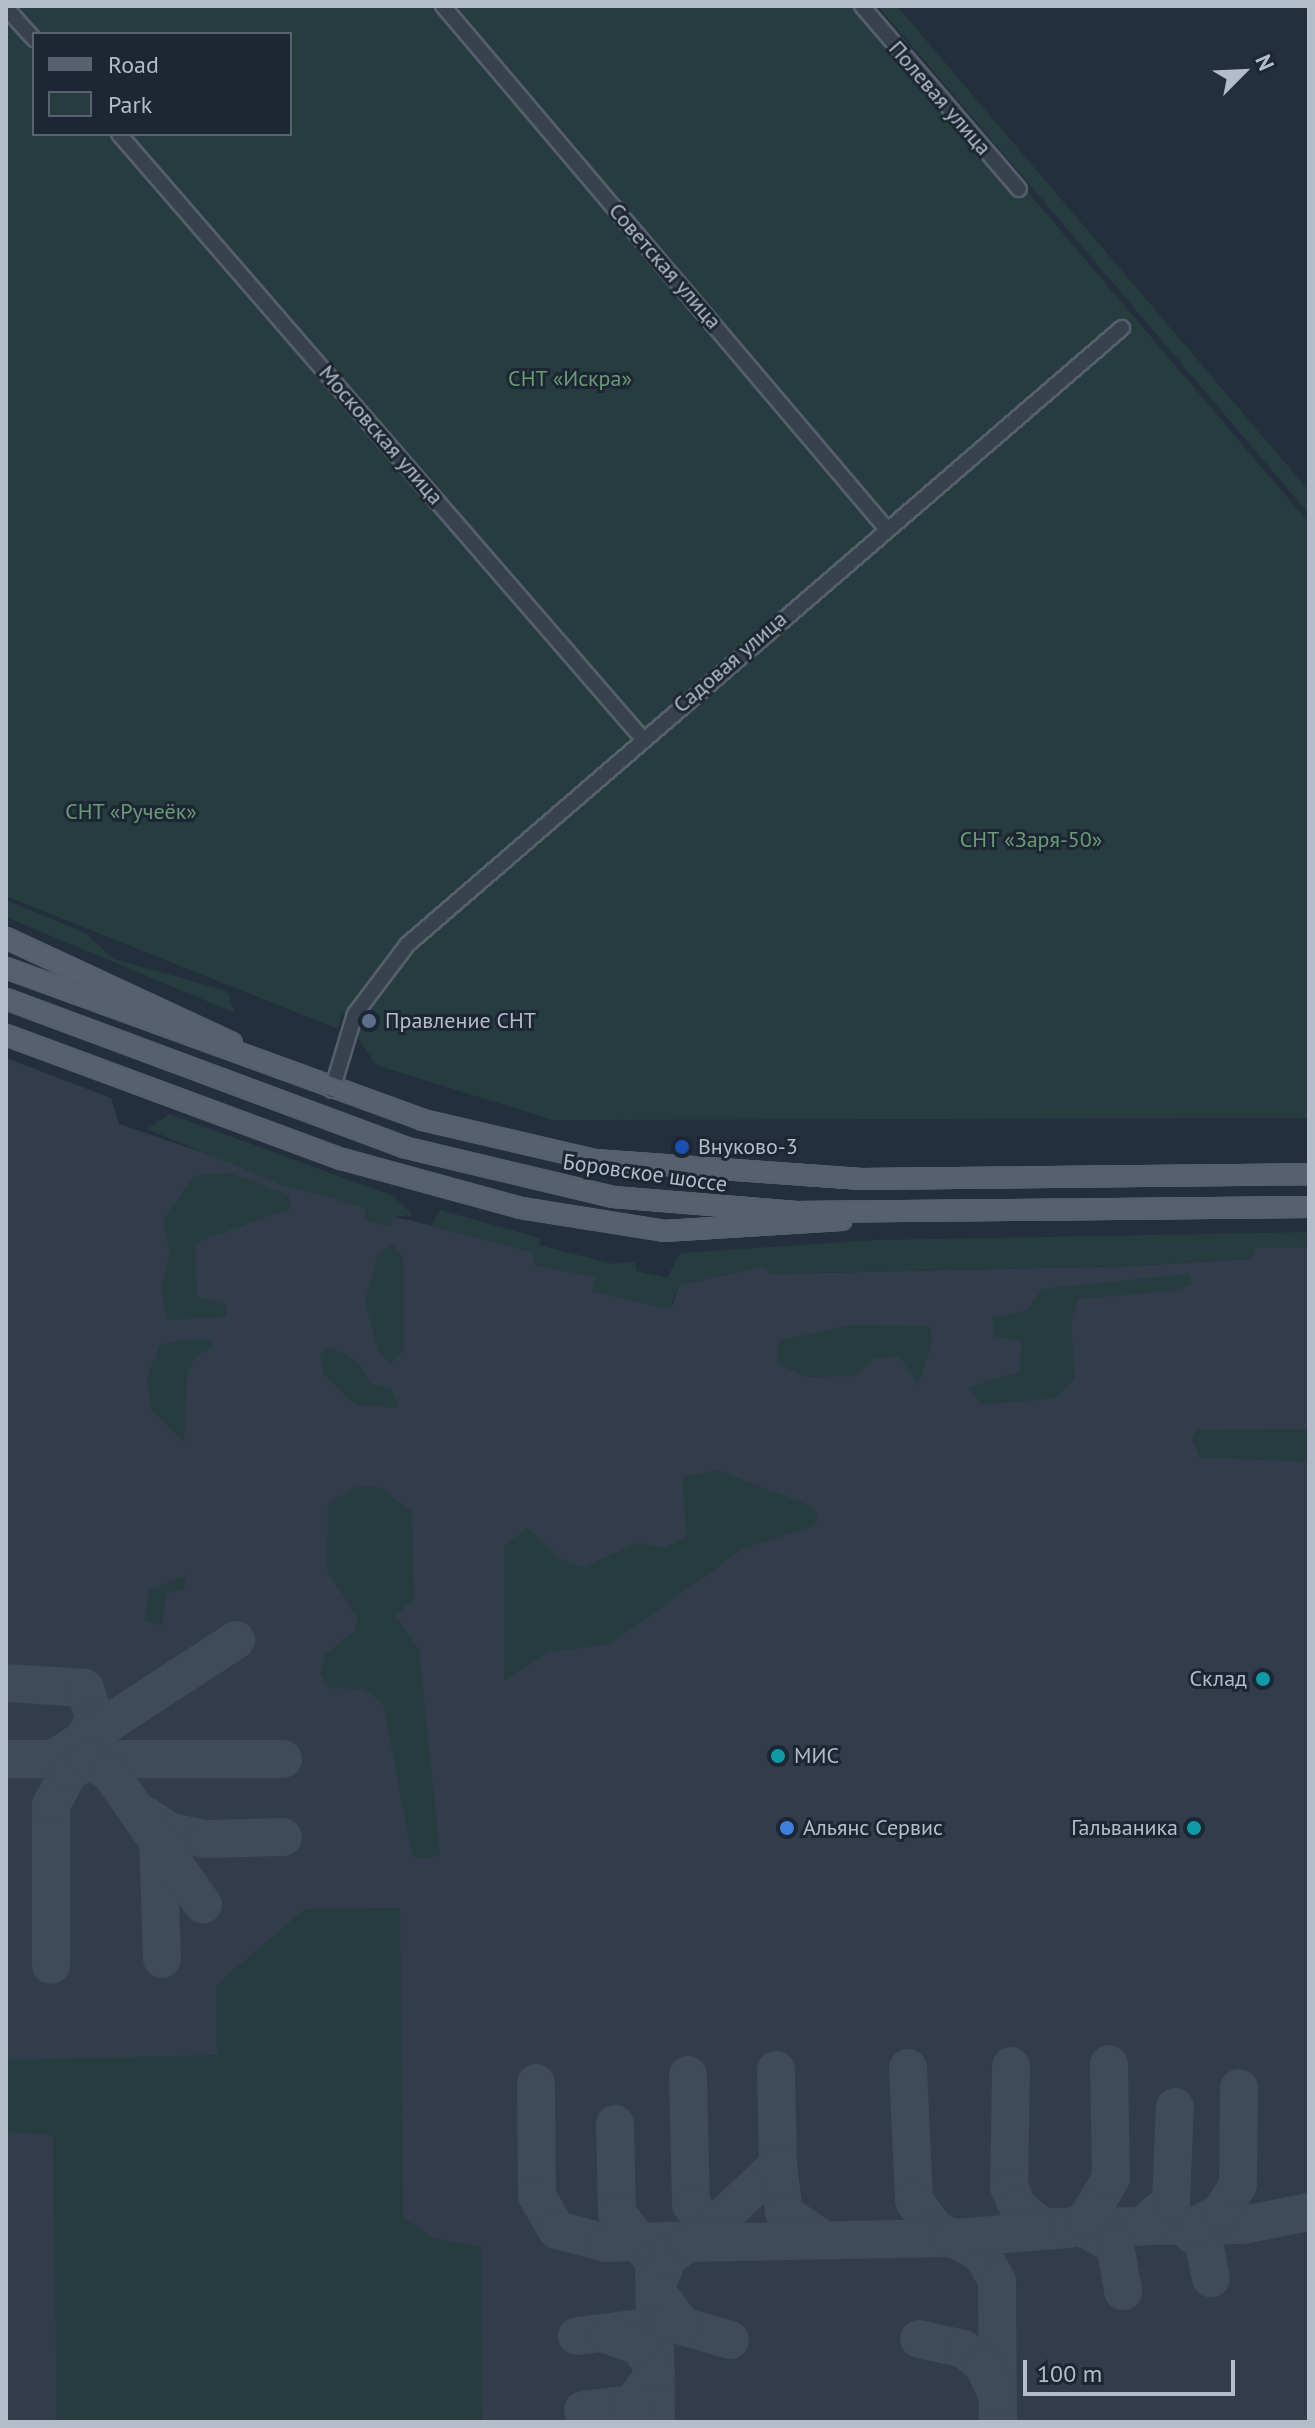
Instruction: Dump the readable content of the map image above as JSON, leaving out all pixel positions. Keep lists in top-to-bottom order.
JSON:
{
  "streets": {
    "main road": ["Боровское шоссе"],
    "street": [
      "Полевая улица",
      "Советская улица",
      "Московская улица",
      "Садовая улица"
    ]
  },
  "crossings": [
    ["Советская улица", "Садовая улица"],
    ["Московская улица", "Садовая улица"],
    ["Садовая улица", "Боровское шоссе"]
  ],
  "parks": ["СНТ «Искра»", "СНТ «Ручеёк»", "СНТ «Заря-50»"],
  "places": [
    "Правление СНТ",
    "Внуково-3",
    "Склад",
    "МИС",
    "Альянс Сервис",
    "Гальваника"
  ],
  "legend": ["Road", "Park"],
  "scale_bar": "100 m",
  "north": "top right"
}
